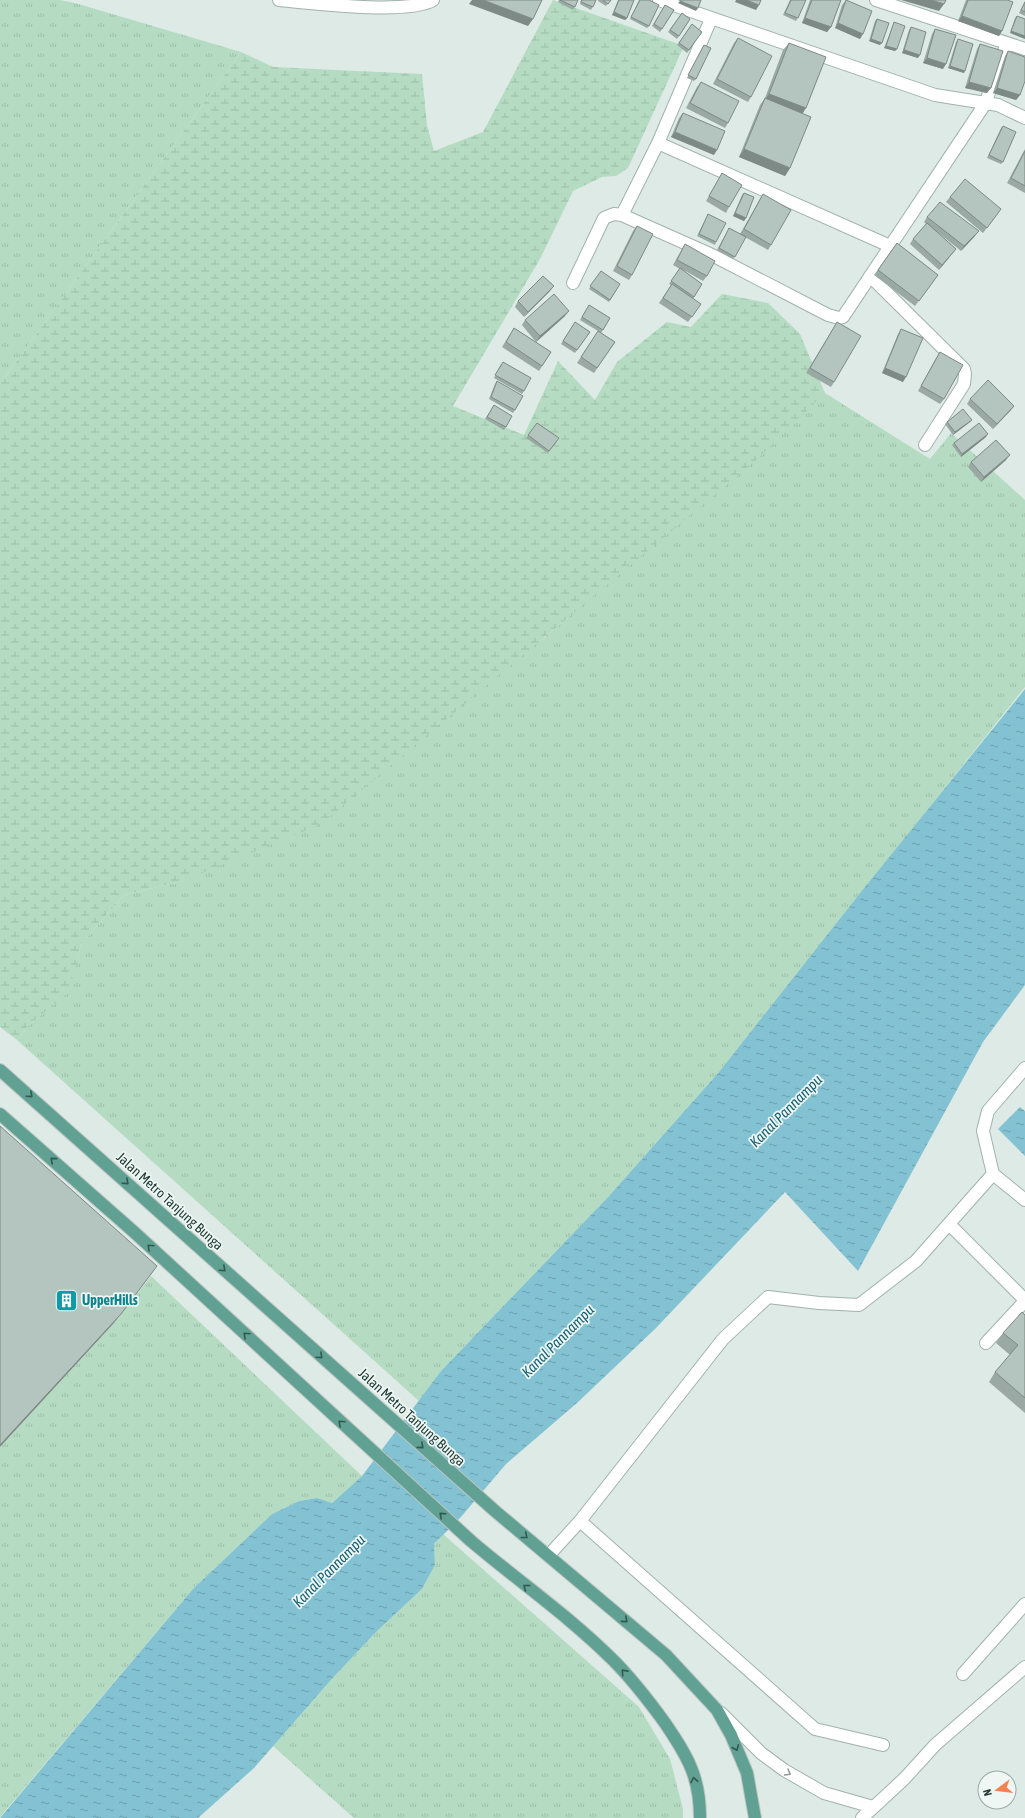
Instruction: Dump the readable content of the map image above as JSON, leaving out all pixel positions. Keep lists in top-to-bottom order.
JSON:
{
  "streets": {
    "main road": ["Jalan Metro Tanjung Bunga"]
  },
  "water": ["Kanal Pannampu"],
  "places": {
    "building": ["UpperHills"]
  },
  "north": "left"
}
